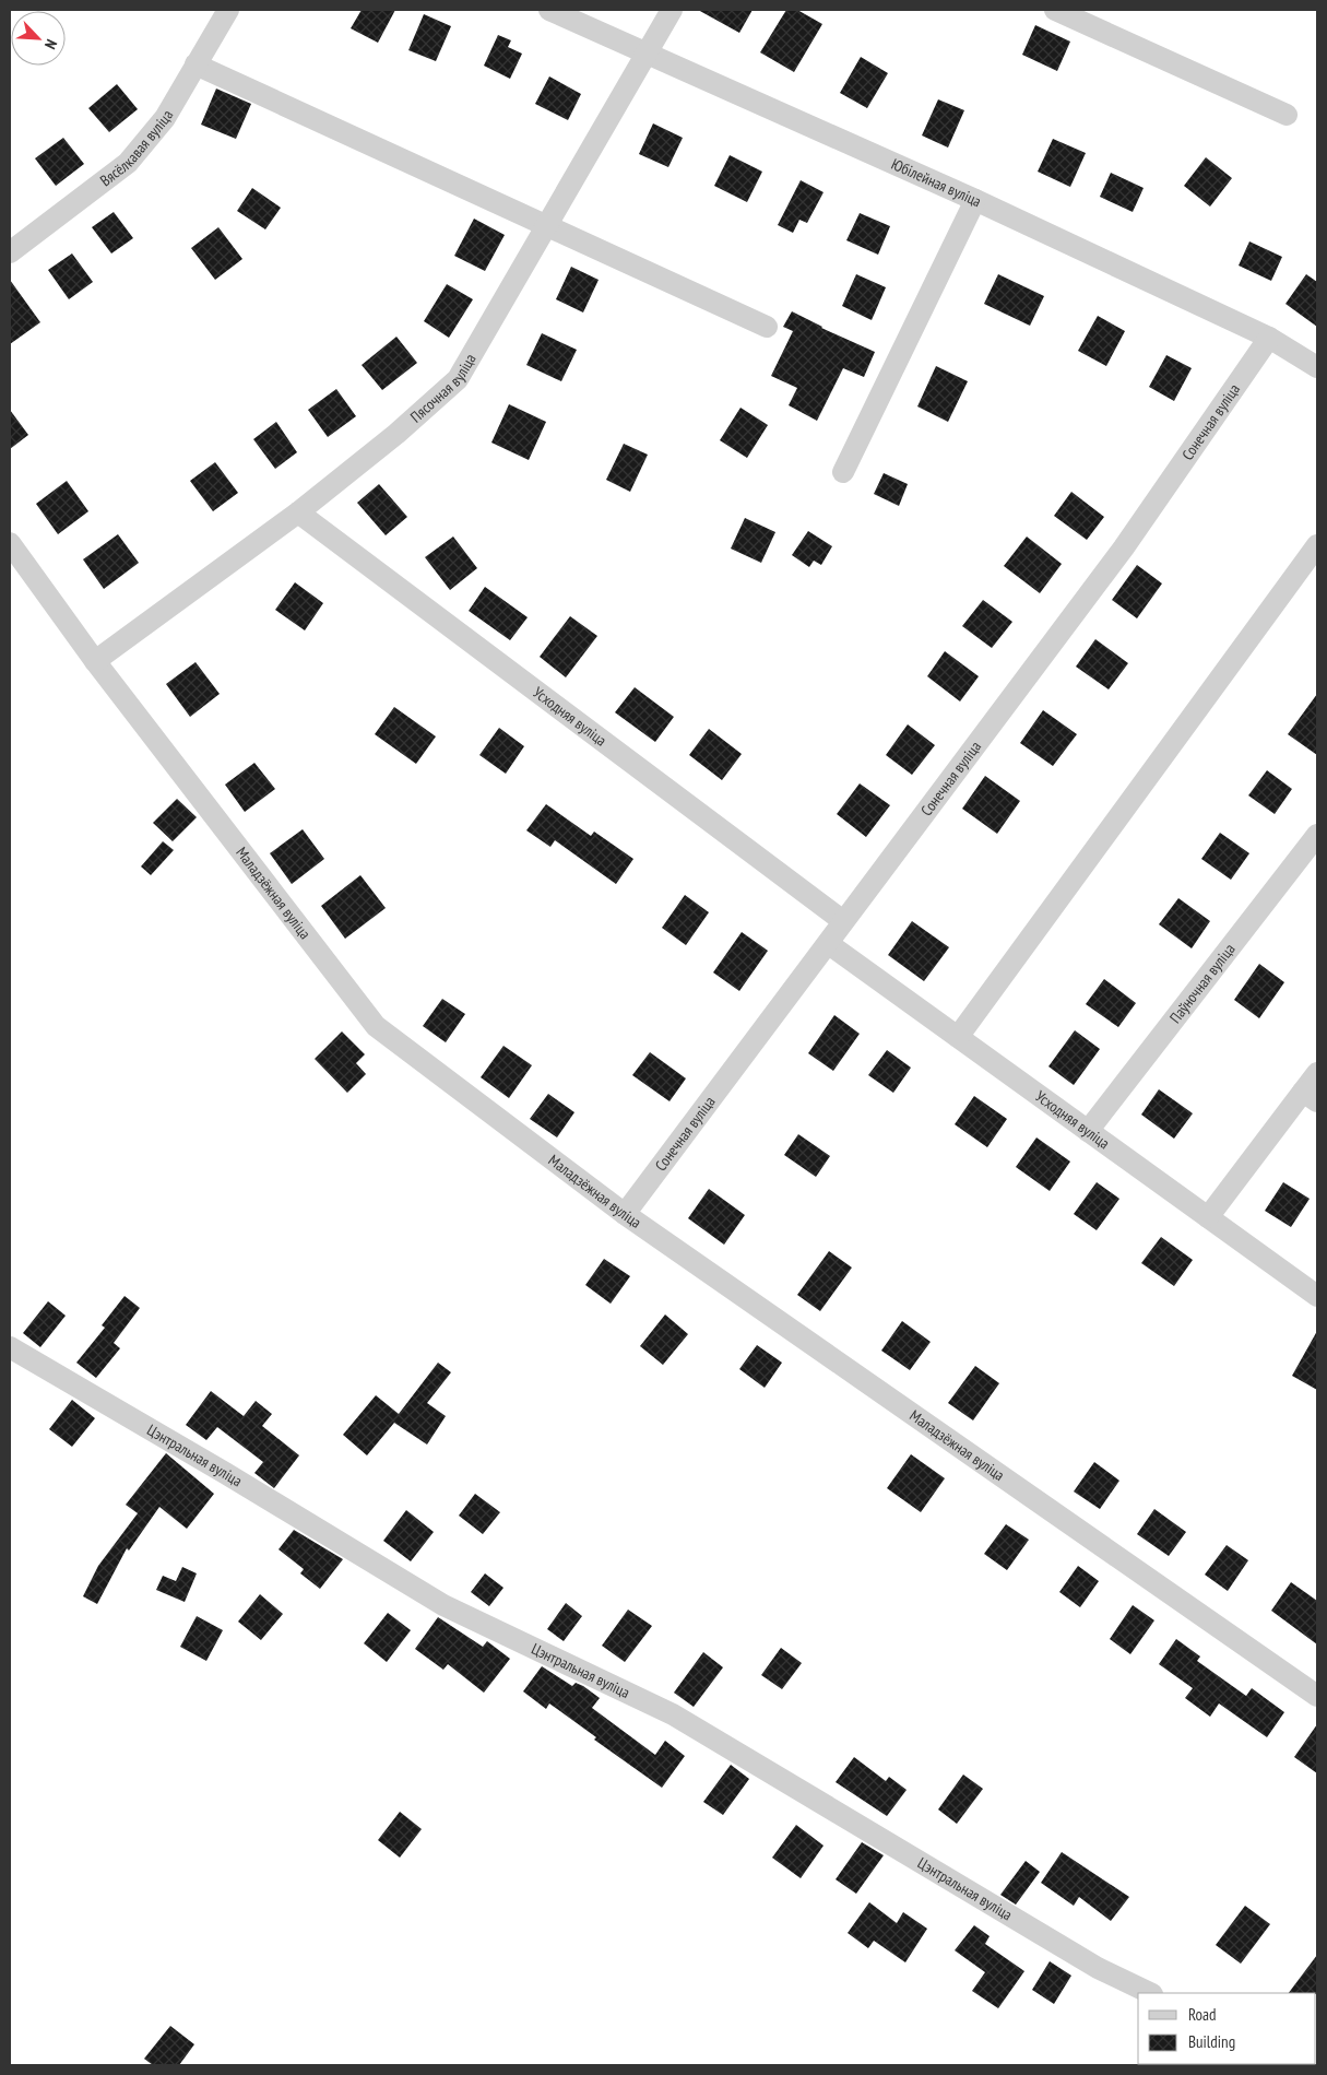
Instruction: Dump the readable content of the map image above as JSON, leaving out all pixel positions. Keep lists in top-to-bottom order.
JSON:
{
  "streets": {
    "street": [
      "Вясёлкавая вуліца",
      "Юбілейная вуліца",
      "Пясочная вуліца",
      "Сонечная вуліца",
      "Усходняя вуліца",
      "Маладзёжная вуліца",
      "Паўночная вуліца",
      "Цэнтральная вуліца"
    ]
  },
  "crossings": [
    ["Юбілейная вуліца", "Пясочная вуліца"],
    ["Юбілейная вуліца", "Сонечная вуліца"],
    ["Пясочная вуліца", "Усходняя вуліца"],
    ["Пясочная вуліца", "Маладзёжная вуліца"],
    ["Сонечная вуліца", "Усходняя вуліца"],
    ["Сонечная вуліца", "Маладзёжная вуліца"],
    ["Усходняя вуліца", "Паўночная вуліца"]
  ],
  "legend": ["Road", "Building"],
  "north": "bottom right"
}
